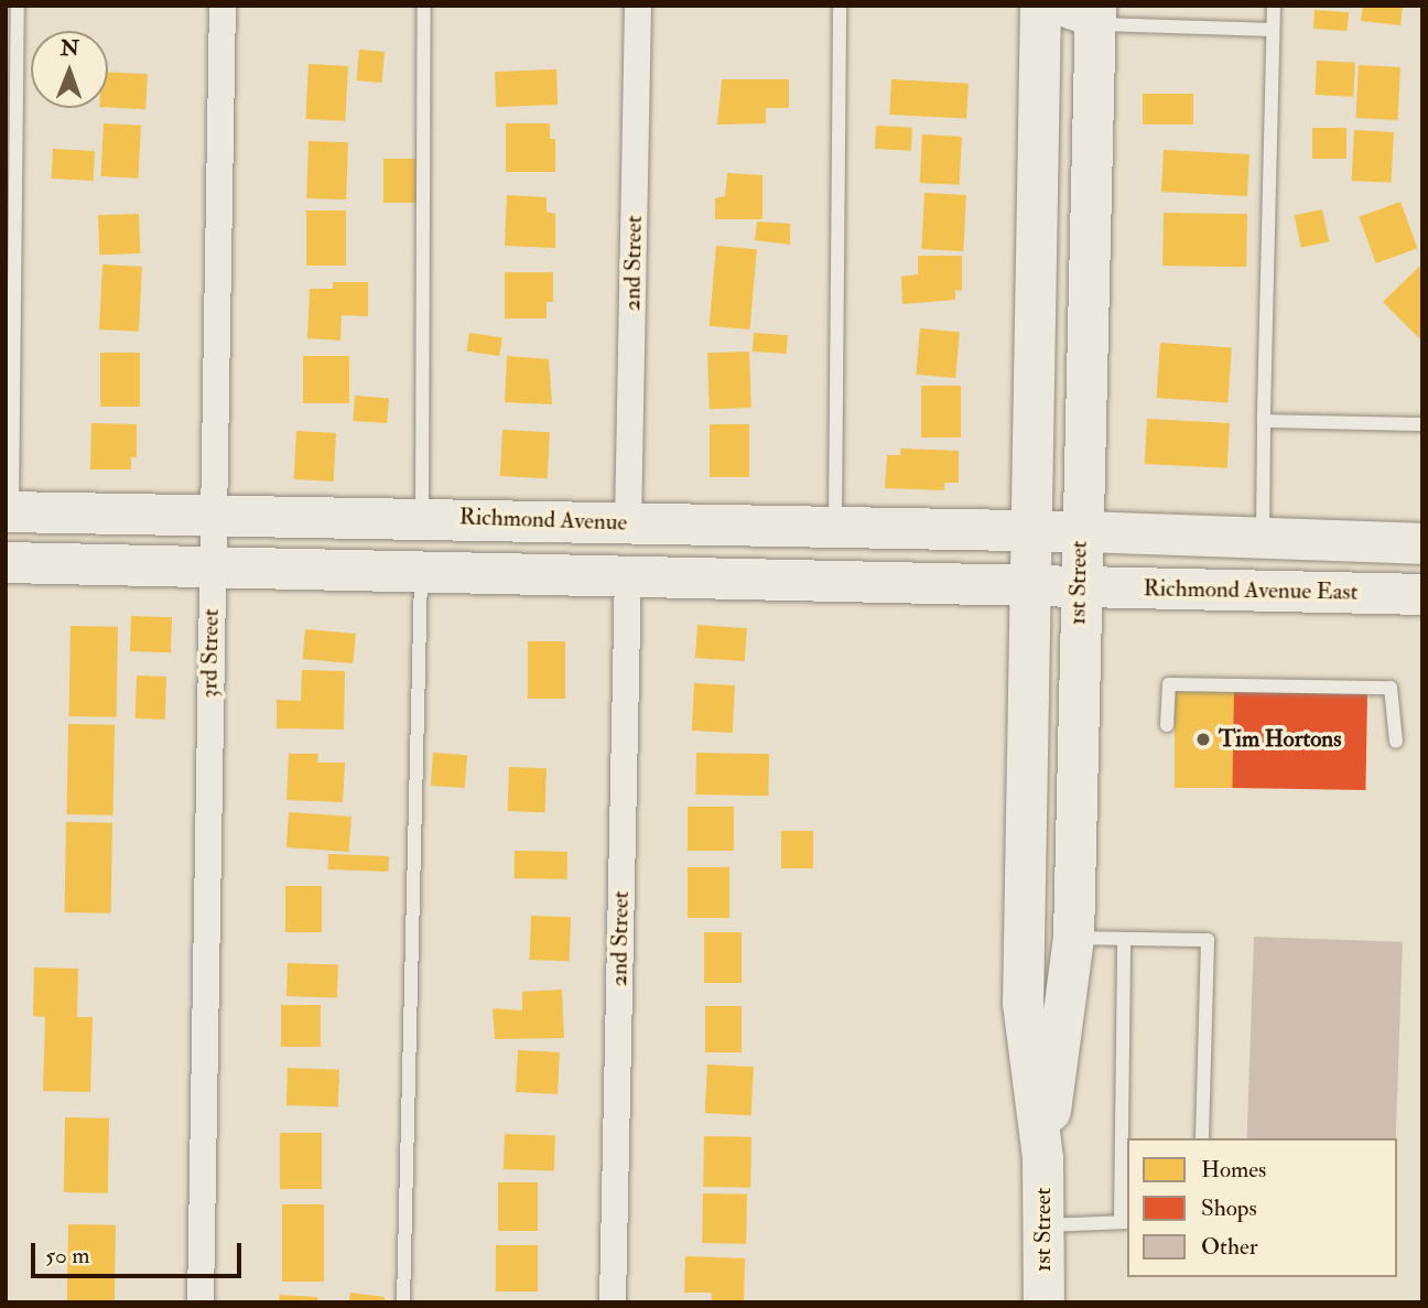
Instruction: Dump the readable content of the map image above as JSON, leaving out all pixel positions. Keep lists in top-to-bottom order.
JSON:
{
  "streets": {
    "main road": ["Richmond Avenue", "1st Street", "Richmond Avenue East"],
    "street": ["2nd Street", "3rd Street"]
  },
  "crossings": [
    ["2nd Street", "Richmond Avenue"],
    ["Richmond Avenue", "1st Street"],
    ["Richmond Avenue", "3rd Street"],
    ["1st Street", "Richmond Avenue East"]
  ],
  "places": ["Tim Hortons"],
  "legend": ["Homes", "Shops", "Other"],
  "scale_bar": "50 m",
  "north": "top"
}
